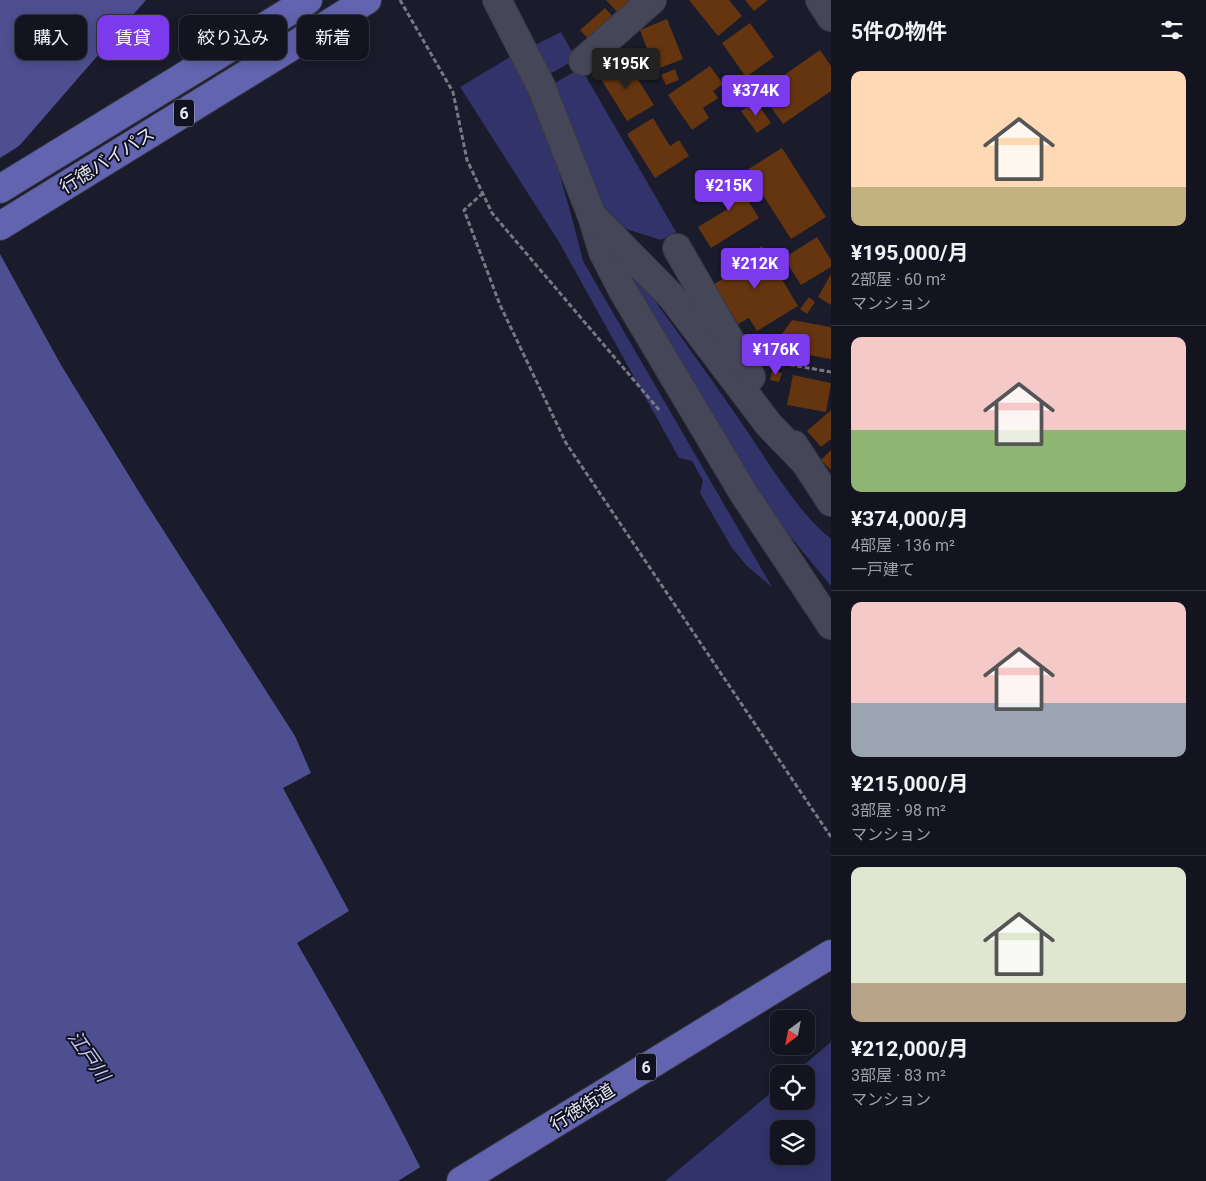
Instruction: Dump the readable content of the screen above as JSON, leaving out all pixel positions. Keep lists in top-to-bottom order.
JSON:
{
  "streets": {
    "main road": ["6", "行徳バイパス", "行徳街道"]
  },
  "water": ["江戸川"],
  "north": "bottom left",
  "page": {
    "heading": "5件の物件",
    "chip": [
      "購入",
      "賃貸",
      "絞り込み",
      "新着"
    ],
    "price": [
      "¥195K",
      "¥374K",
      "¥215K",
      "¥212K",
      "¥176K"
    ],
    "list": [
      {
        "name": "¥195,000/月",
        "note": "2部屋 · 60 m² · マンション"
      },
      {
        "name": "¥374,000/月",
        "note": "4部屋 · 136 m² · 一戸建て"
      },
      {
        "name": "¥215,000/月",
        "note": "3部屋 · 98 m² · マンション"
      },
      {
        "name": "¥212,000/月",
        "note": "3部屋 · 83 m² · マンション"
      }
    ]
  }
}
